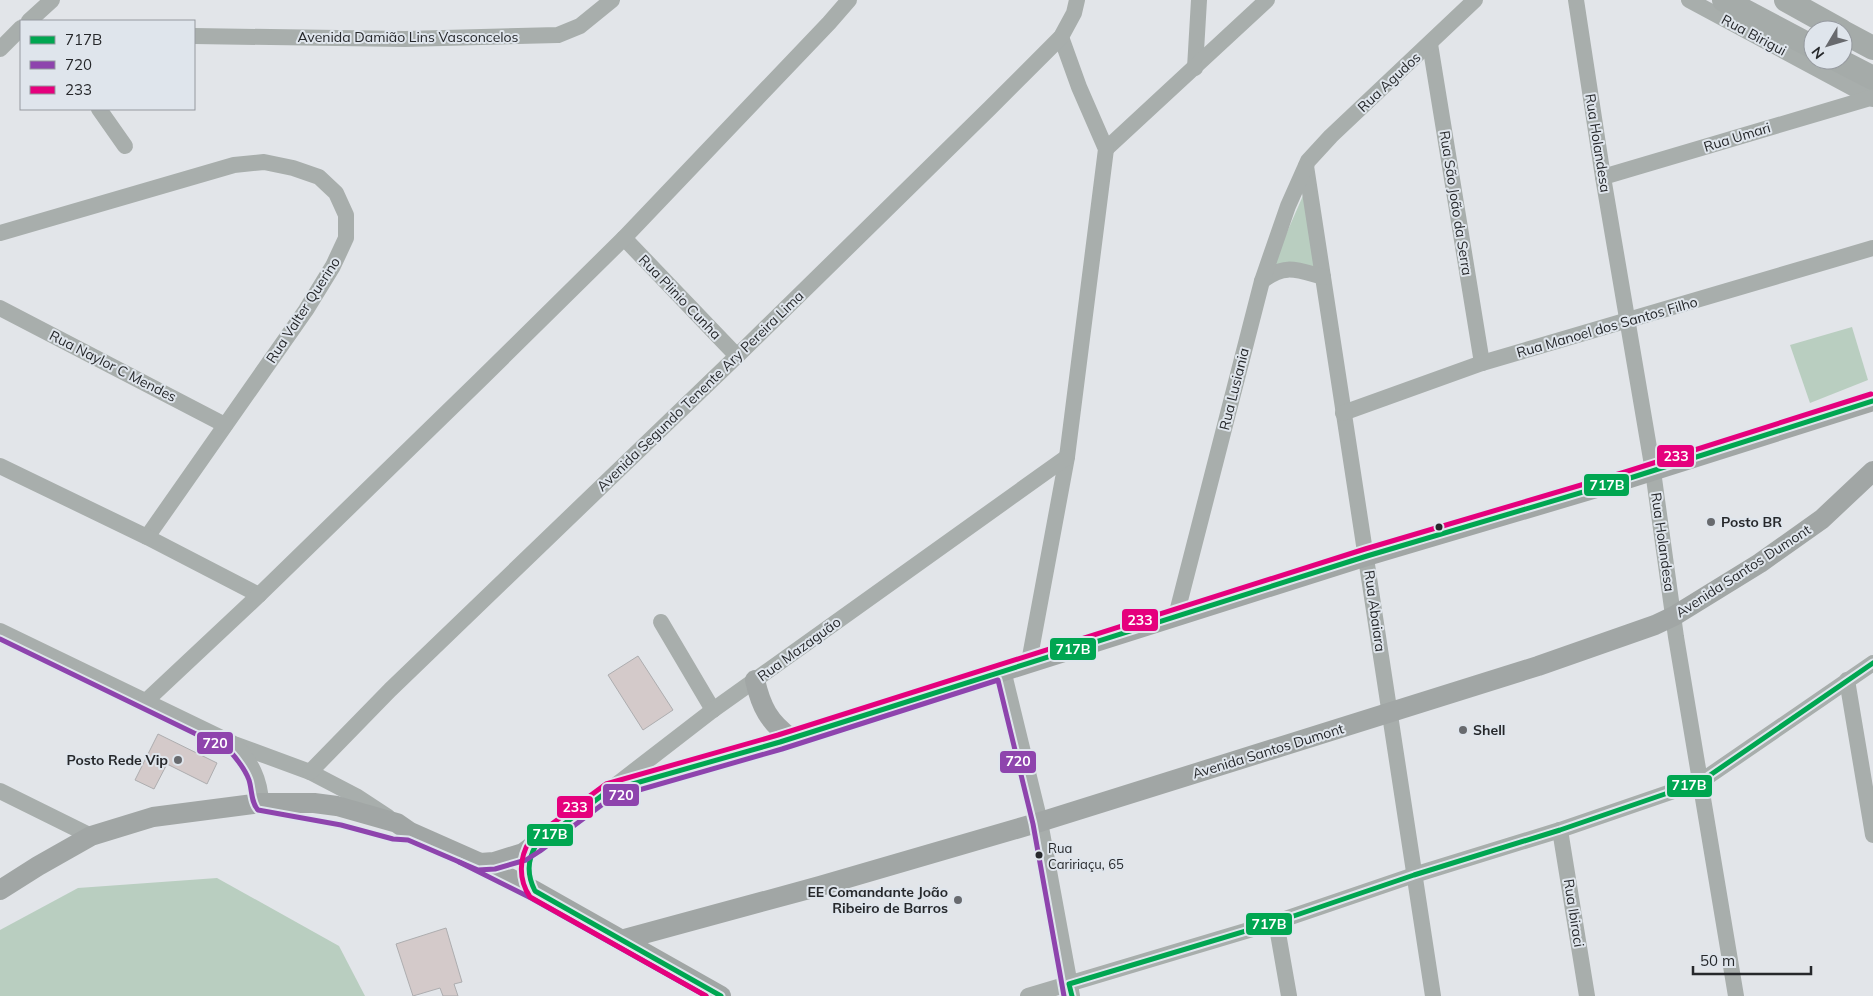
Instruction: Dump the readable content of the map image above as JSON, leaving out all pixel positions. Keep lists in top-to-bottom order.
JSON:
{
  "streets": {
    "main road": ["Avenida Santos Dumont", "Rua Mazaguão"],
    "street": [
      "Rua Birigui",
      "Avenida Damião Lins Vasconcelos",
      "Rua Agudos",
      "Rua Umari",
      "Rua Holandesa",
      "Rua São João da Serra",
      "Rua Plinio Cunha",
      "Rua Valter Querino",
      "Rua Manoel dos Santos Filho",
      "Rua Naylor C Mendes",
      "Rua Lusiania",
      "Avenida Segundo Tenente Ary Pereira Lima",
      "Rua Abaiara",
      "Rua Ibiraci"
    ]
  },
  "crossings": [
    ["Rua Birigui", "Rua Umari"],
    ["Rua Agudos", "Rua São João da Serra"],
    ["Rua Agudos", "Rua Lusiania"],
    ["Rua Agudos", "Rua Abaiara"],
    ["Rua Umari", "Rua Holandesa"],
    ["Rua Holandesa", "Rua Manoel dos Santos Filho"],
    ["Rua Holandesa", "Avenida Santos Dumont"],
    ["Rua São João da Serra", "Rua Manoel dos Santos Filho"],
    ["Rua Plinio Cunha", "Avenida Segundo Tenente Ary Pereira Lima"],
    ["Rua Valter Querino", "Rua Naylor C Mendes"],
    ["Rua Manoel dos Santos Filho", "Rua Abaiara"],
    ["Rua Lusiania", "Rua Abaiara"],
    ["Avenida Santos Dumont", "Rua Abaiara"]
  ],
  "places": [
    "Posto BR",
    "Shell",
    "Posto Rede Vip",
    "Rua Caririaçu, 65",
    "EE Comandante João Ribeiro de Barros"
  ],
  "lines": ["transit line 233", "transit line 717B", "transit line 720"],
  "legend": ["717B", "720", "233"],
  "scale_bar": "50 m",
  "north": "bottom left"
}
